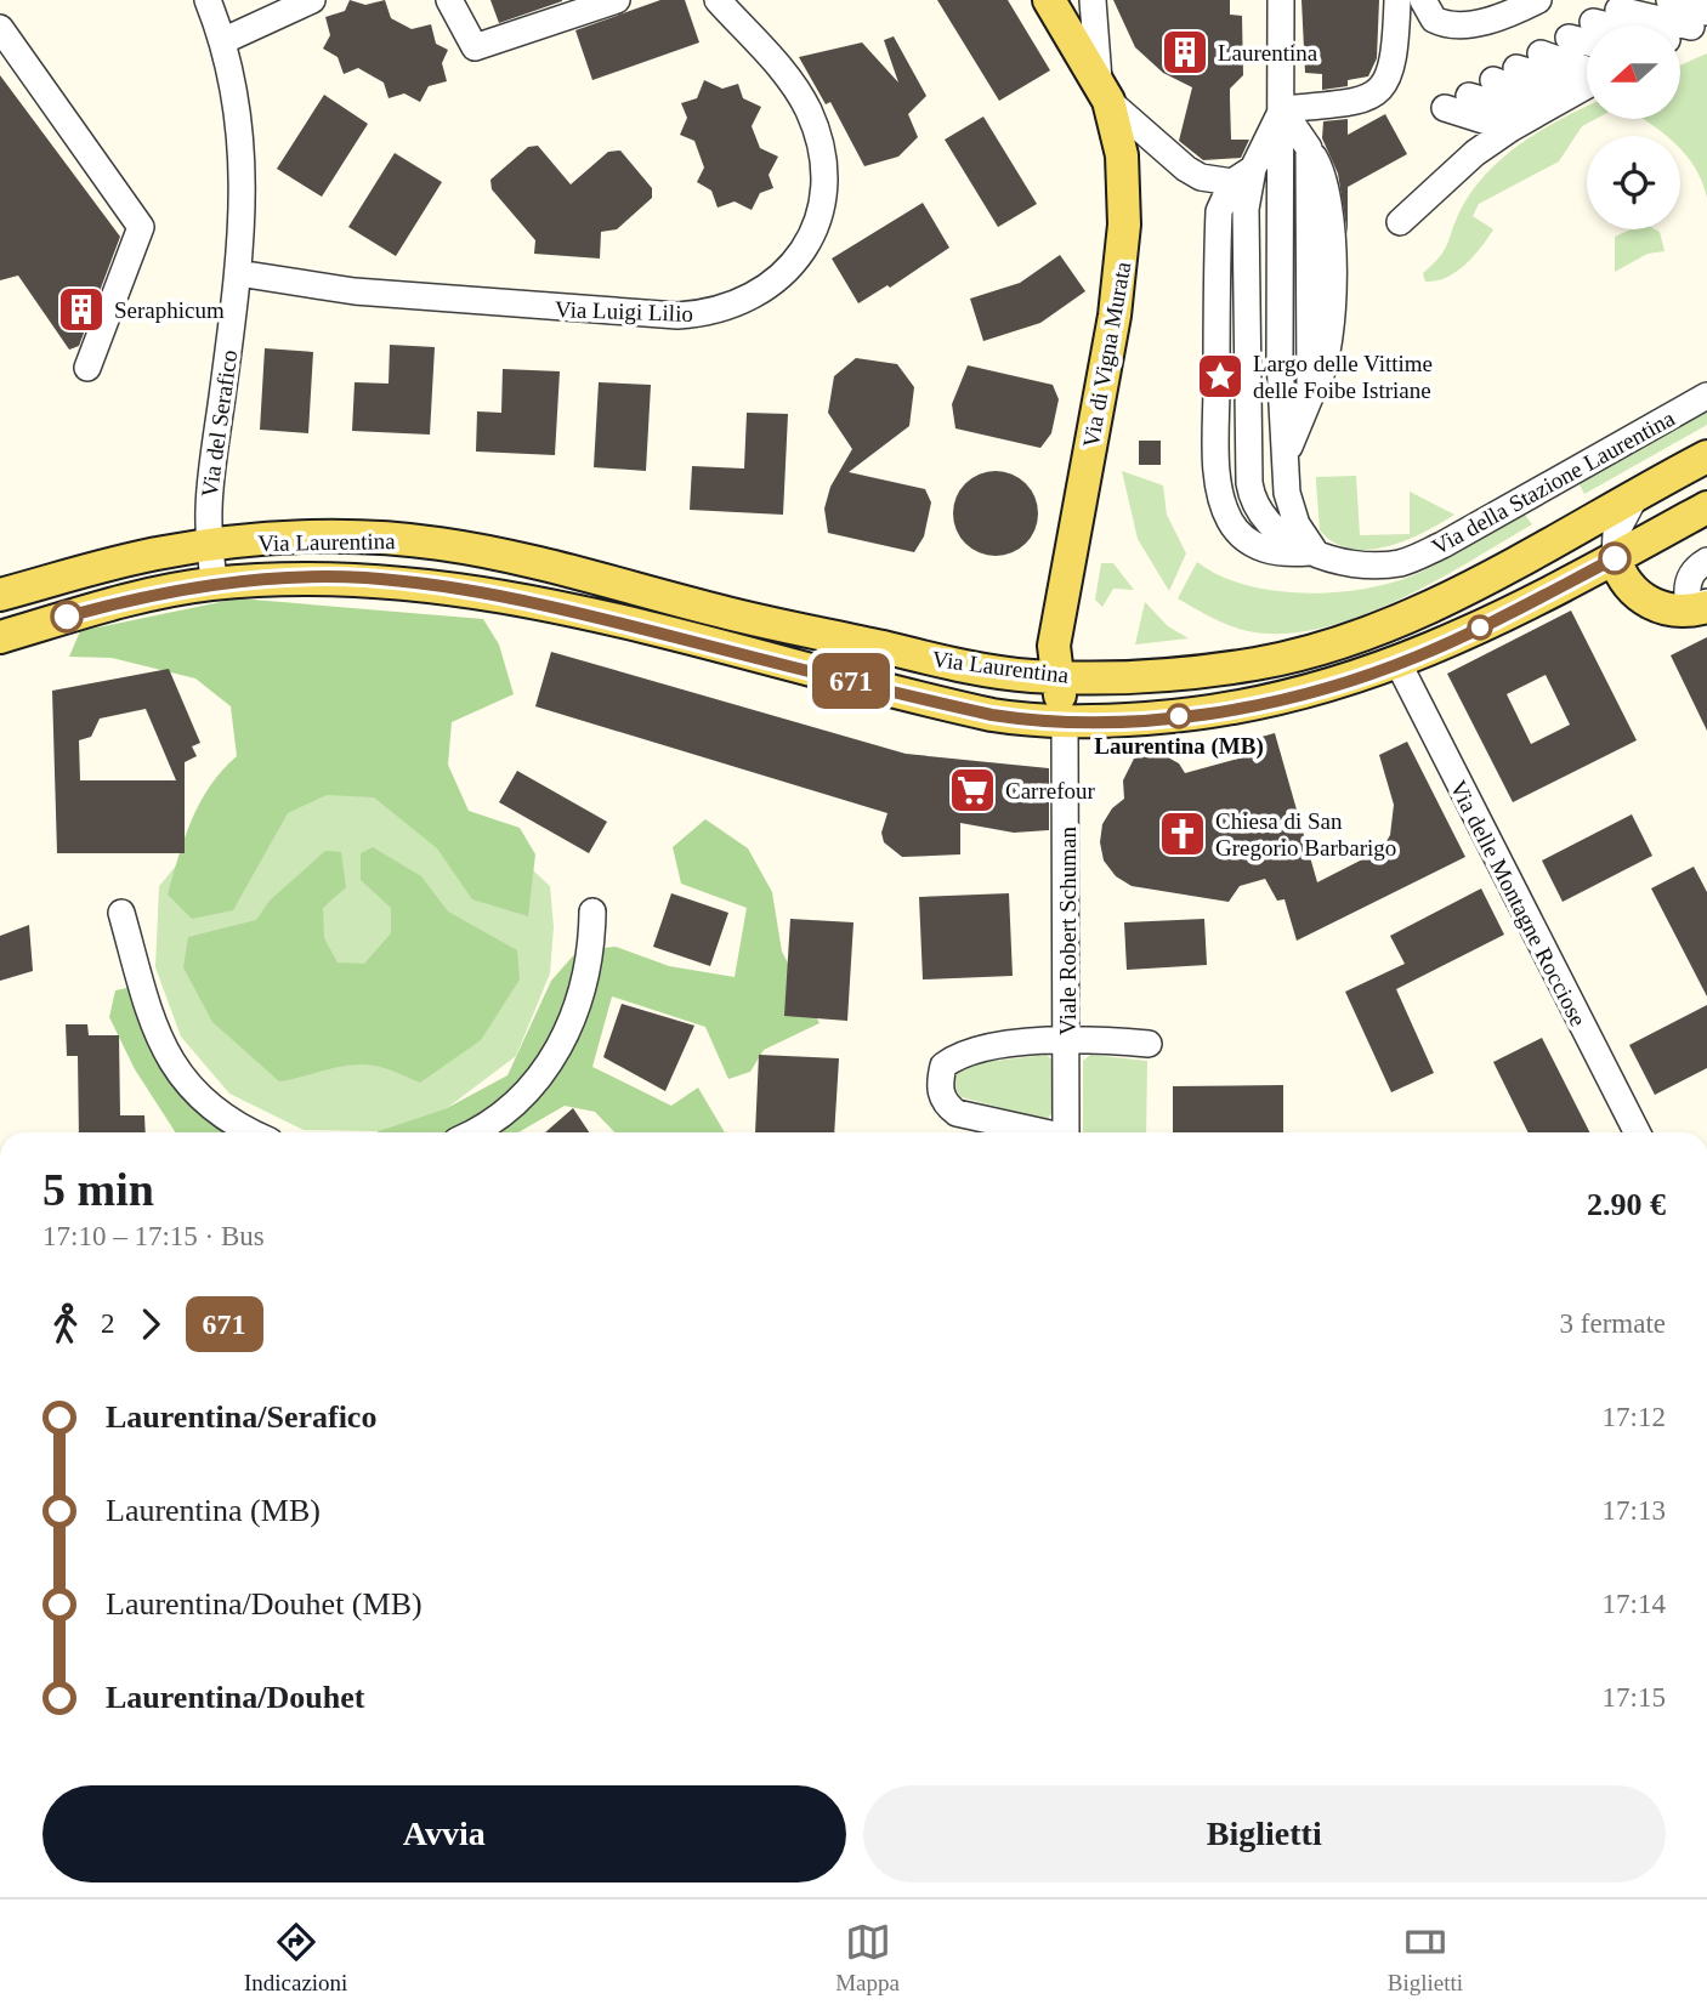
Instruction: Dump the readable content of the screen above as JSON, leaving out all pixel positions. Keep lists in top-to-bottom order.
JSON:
{
  "streets": {
    "main road": ["Via di Vigna Murata", "Via Laurentina"],
    "street": [
      "Via Luigi Lilio",
      "Via del Serafico",
      "Via della Stazione Laurentina",
      "Via delle Montagne Rocciose",
      "Viale Robert Schuman"
    ]
  },
  "crossings": [
    ["Via Luigi Lilio", "Via del Serafico"],
    ["Via di Vigna Murata", "Via Laurentina"],
    ["Via di Vigna Murata", "Viale Robert Schuman"],
    ["Via del Serafico", "Via Laurentina"],
    ["Via Laurentina", "Via delle Montagne Rocciose"],
    ["Via Laurentina", "Viale Robert Schuman"]
  ],
  "places": {
    "building": ["Laurentina", "Seraphicum"],
    "place": ["Largo delle Vittime delle Foibe Istriane"],
    "other": ["Laurentina (MB)"],
    "supermarket": ["Carrefour"],
    "church": ["Chiesa di San Gregorio Barbarigo"]
  },
  "lines": ["bus line 671"],
  "north": "left",
  "page": {
    "on_map": "671",
    "heading": ["5 min", "17:10 – 17:15 · Bus", "2.90 €"],
    "legs": ["2", "671", "3 fermate"],
    "list": [
      {
        "name": "Laurentina/Serafico",
        "value": "17:12"
      },
      {
        "name": "Laurentina (MB)",
        "value": "17:13"
      },
      {
        "name": "Laurentina/Douhet (MB)",
        "value": "17:14"
      },
      {
        "name": "Laurentina/Douhet",
        "value": "17:15"
      }
    ],
    "buttons": ["Avvia", "Biglietti"],
    "tabs": ["Indicazioni", "Mappa", "Biglietti"]
  }
}
